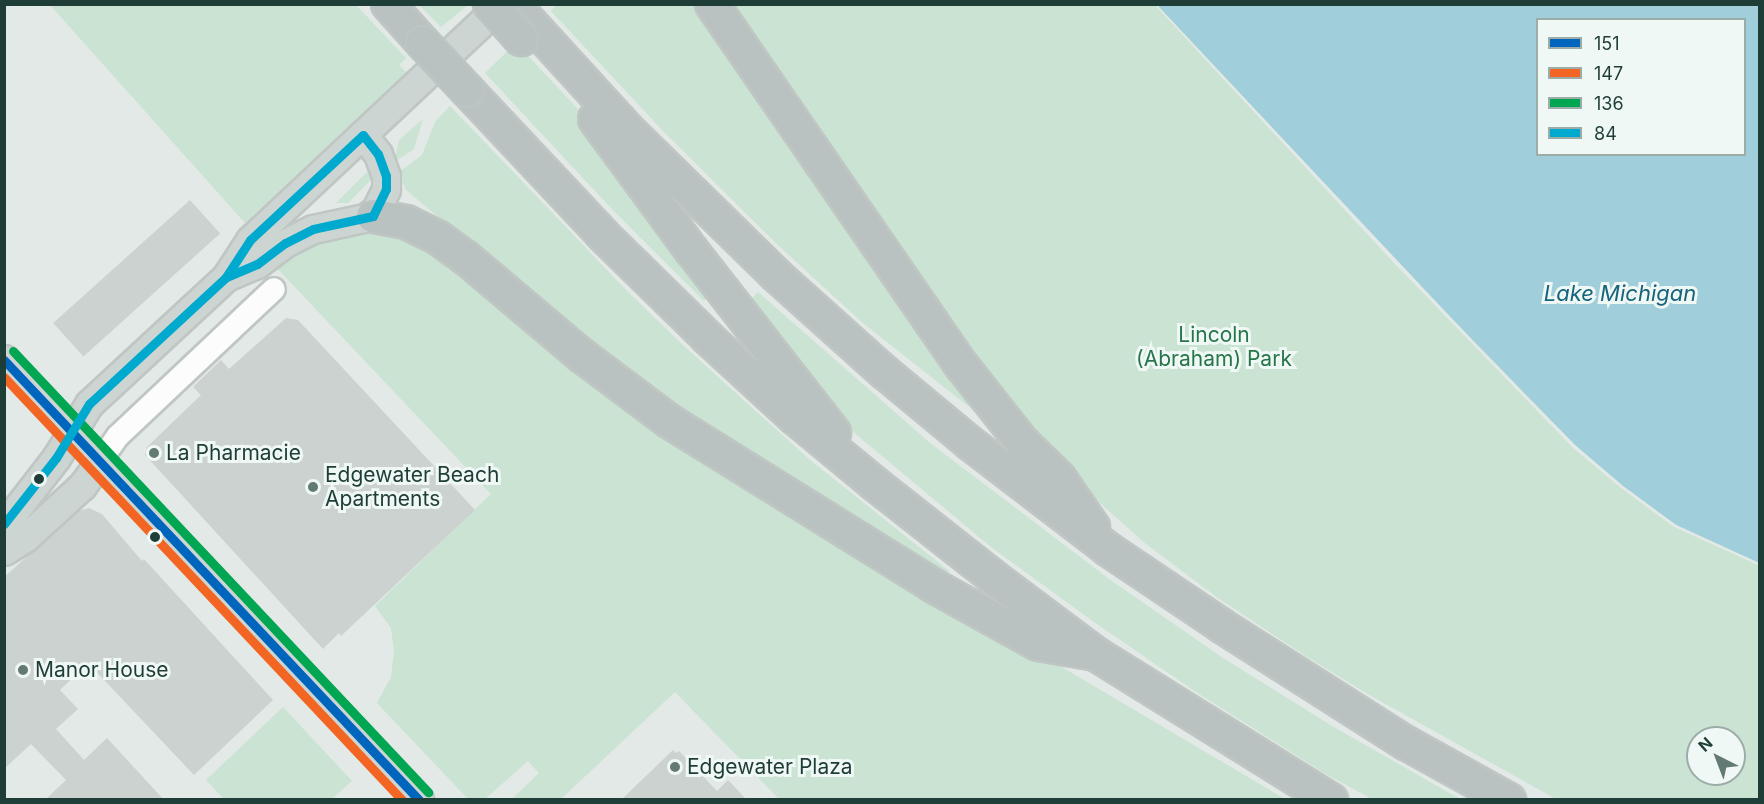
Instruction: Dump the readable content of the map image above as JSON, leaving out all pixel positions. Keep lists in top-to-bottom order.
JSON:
{
  "water": ["Lake Michigan"],
  "parks": ["Lincoln (Abraham) Park"],
  "places": [
    "La Pharmacie",
    "Edgewater Beach Apartments",
    "Manor House",
    "Edgewater Plaza"
  ],
  "lines": [
    "transit line 84",
    "transit line 136",
    "transit line 151",
    "transit line 147"
  ],
  "legend": [
    "151",
    "147",
    "136",
    "84"
  ],
  "north": "top left"
}
